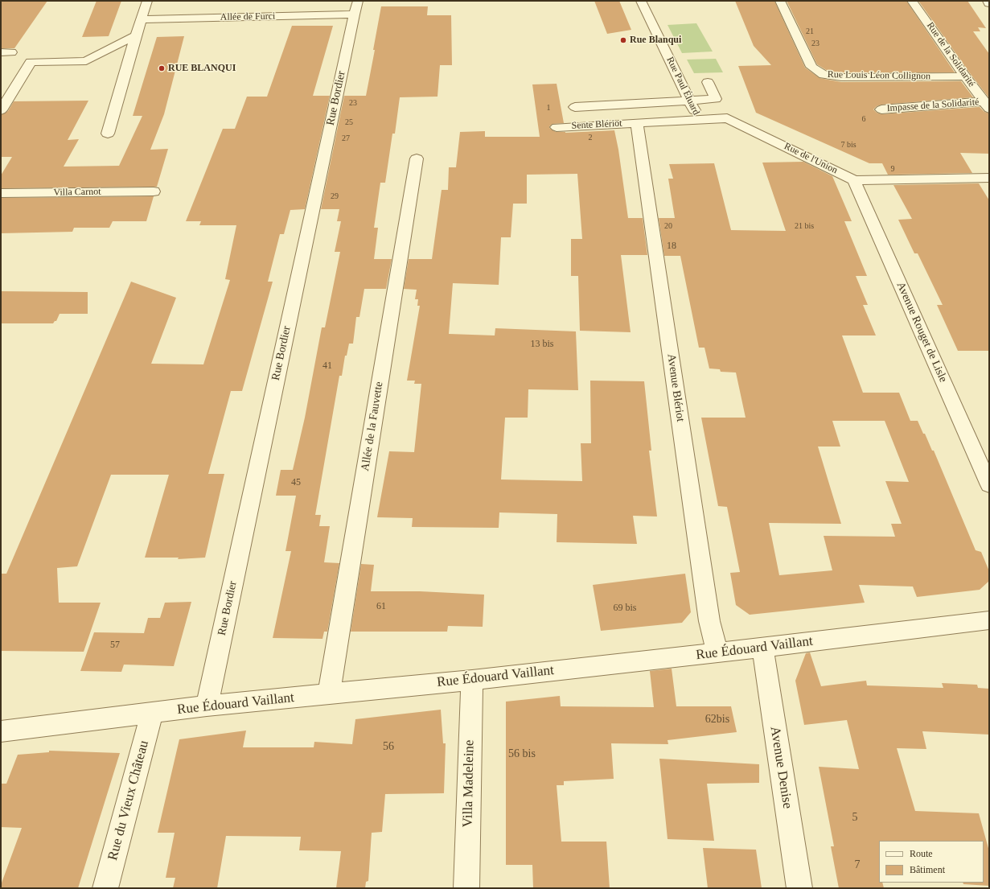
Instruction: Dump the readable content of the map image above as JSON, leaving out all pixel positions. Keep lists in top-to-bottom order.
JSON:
{
  "streets": {
    "street": [
      "Allée de Furci",
      "Rue de la Solidarité",
      "Rue Louis Léon Collignon",
      "Rue Paul Éluard",
      "Rue Bordier",
      "Impasse de la Solidarité",
      "Sente Blériot",
      "Rue de l'Union",
      "Villa Carnot",
      "Avenue Rouget de Lisle",
      "Avenue Blériot",
      "Allée de la Fauvette",
      "Rue Édouard Vaillant",
      "Avenue Denise",
      "Villa Madeleine",
      "Rue du Vieux Château"
    ]
  },
  "crossings": [
    ["Allée de Furci", "Rue Bordier"],
    ["Rue de la Solidarité", "Rue Louis Léon Collignon"],
    ["Rue de la Solidarité", "Impasse de la Solidarité"],
    ["Rue Paul Éluard", "Rue de l'Union"],
    ["Rue Bordier", "Rue Édouard Vaillant"],
    ["Sente Blériot", "Rue de l'Union"],
    ["Sente Blériot", "Avenue Blériot"],
    ["Rue de l'Union", "Avenue Rouget de Lisle"],
    ["Rue de l'Union", "Avenue Blériot"],
    ["Avenue Blériot", "Rue Édouard Vaillant"],
    ["Allée de la Fauvette", "Rue Édouard Vaillant"],
    ["Rue Édouard Vaillant", "Avenue Denise"],
    ["Rue Édouard Vaillant", "Villa Madeleine"],
    ["Rue Édouard Vaillant", "Rue du Vieux Château"]
  ],
  "places": ["Rue Blanqui", "RUE BLANQUI"],
  "house_numbers": [
    "21",
    "23",
    "23",
    "1",
    "6",
    "25",
    "2",
    "27",
    "7 bis",
    "9",
    "29",
    "20",
    "21 bis",
    "18",
    "13 bis",
    "41",
    "45",
    "61",
    "69 bis",
    "57",
    "62bis",
    "56",
    "56 bis",
    "5",
    "7"
  ],
  "legend": ["Route", "Bâtiment"]
}
